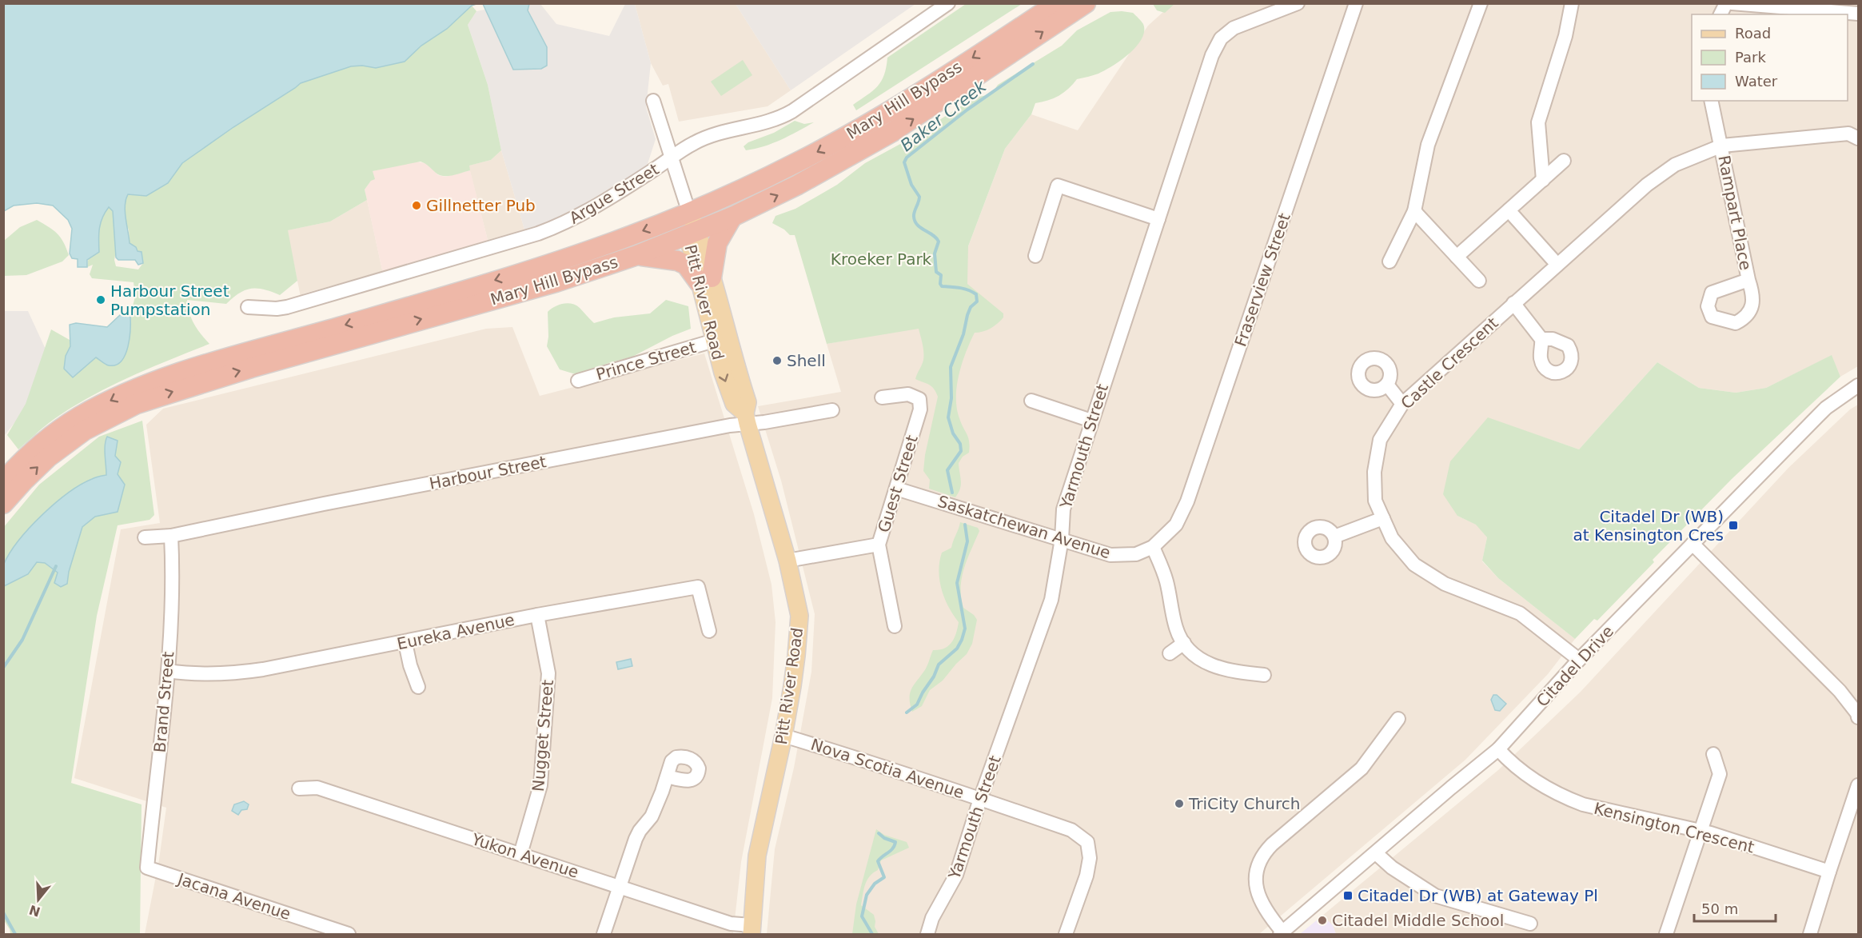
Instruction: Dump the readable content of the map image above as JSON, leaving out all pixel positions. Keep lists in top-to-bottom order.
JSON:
{
  "streets": {
    "highway": ["Mary Hill Bypass"],
    "main road": ["Pitt River Road"],
    "street": [
      "Argue Street",
      "Rampart Place",
      "Fraserview Street",
      "Prince Street",
      "Castle Crescent",
      "Yarmouth Street",
      "Harbour Street",
      "Guest Street",
      "Saskatchewan Avenue",
      "Eureka Avenue",
      "Citadel Drive",
      "Brand Street",
      "Nugget Street",
      "Nova Scotia Avenue",
      "Kensington Crescent",
      "Yukon Avenue",
      "Jacana Avenue"
    ]
  },
  "crossings": [
    ["Mary Hill Bypass", "Pitt River Road"],
    ["Argue Street", "Pitt River Road"],
    ["Rampart Place", "Castle Crescent"],
    ["Fraserview Street", "Saskatchewan Avenue"],
    ["Pitt River Road", "Prince Street"],
    ["Pitt River Road", "Harbour Street"],
    ["Pitt River Road", "Nova Scotia Avenue"],
    ["Pitt River Road", "Yukon Avenue"],
    ["Castle Crescent", "Citadel Drive"],
    ["Yarmouth Street", "Saskatchewan Avenue"],
    ["Yarmouth Street", "Nova Scotia Avenue"],
    ["Harbour Street", "Brand Street"],
    ["Guest Street", "Saskatchewan Avenue"],
    ["Eureka Avenue", "Brand Street"],
    ["Eureka Avenue", "Nugget Street"],
    ["Citadel Drive", "Kensington Crescent"],
    ["Brand Street", "Jacana Avenue"],
    ["Nugget Street", "Yukon Avenue"]
  ],
  "water": ["Baker Creek"],
  "parks": ["Kroeker Park"],
  "places": {
    "other": [
      "Gillnetter Pub",
      "Harbour Street Pumpstation",
      "Shell",
      "TriCity Church",
      "Citadel Middle School"
    ],
    "transit": ["Citadel Dr (WB) at Kensington Cres", "Citadel Dr (WB) at Gateway Pl"]
  },
  "legend": ["Road", "Park", "Water"],
  "scale_bar": "50 m",
  "north": "bottom"
}
